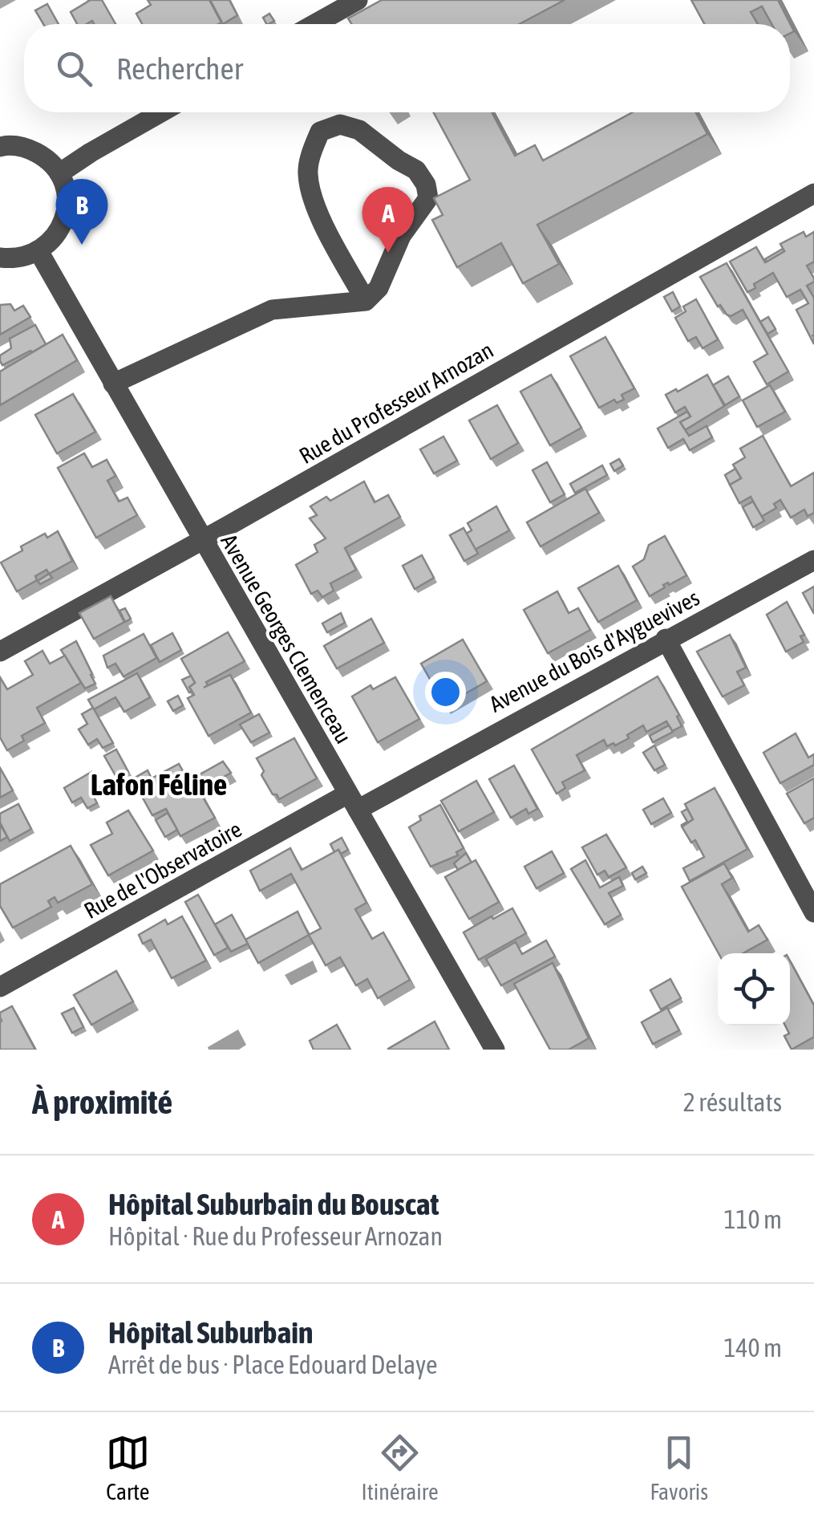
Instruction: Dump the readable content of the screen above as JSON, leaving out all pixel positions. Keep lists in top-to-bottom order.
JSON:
{
  "streets": {
    "street": [
      "Rue du Professeur Arnozan",
      "Avenue Georges Clemenceau",
      "Avenue du Bois d'Ayguevives",
      "Rue de l'Observatoire"
    ]
  },
  "crossings": [
    ["Rue du Professeur Arnozan", "Avenue Georges Clemenceau"],
    ["Avenue Georges Clemenceau", "Avenue du Bois d'Ayguevives"],
    ["Avenue Georges Clemenceau", "Rue de l'Observatoire"],
    ["Avenue du Bois d'Ayguevives", "Rue de l'Observatoire"]
  ],
  "districts": ["Lafon Féline"],
  "page": {
    "search": "Rechercher",
    "pins": ["B", "A"],
    "heading": ["À proximité", "2 résultats"],
    "list": [
      {
        "mark": "A",
        "name": "Hôpital Suburbain du Bouscat",
        "note": "Hôpital · Rue du Professeur Arnozan",
        "value": "110 m"
      },
      {
        "mark": "B",
        "name": "Hôpital Suburbain",
        "note": "Arrêt de bus · Place Edouard Delaye",
        "value": "140 m"
      }
    ],
    "nav": ["Carte", "Itinéraire", "Favoris"]
  }
}
